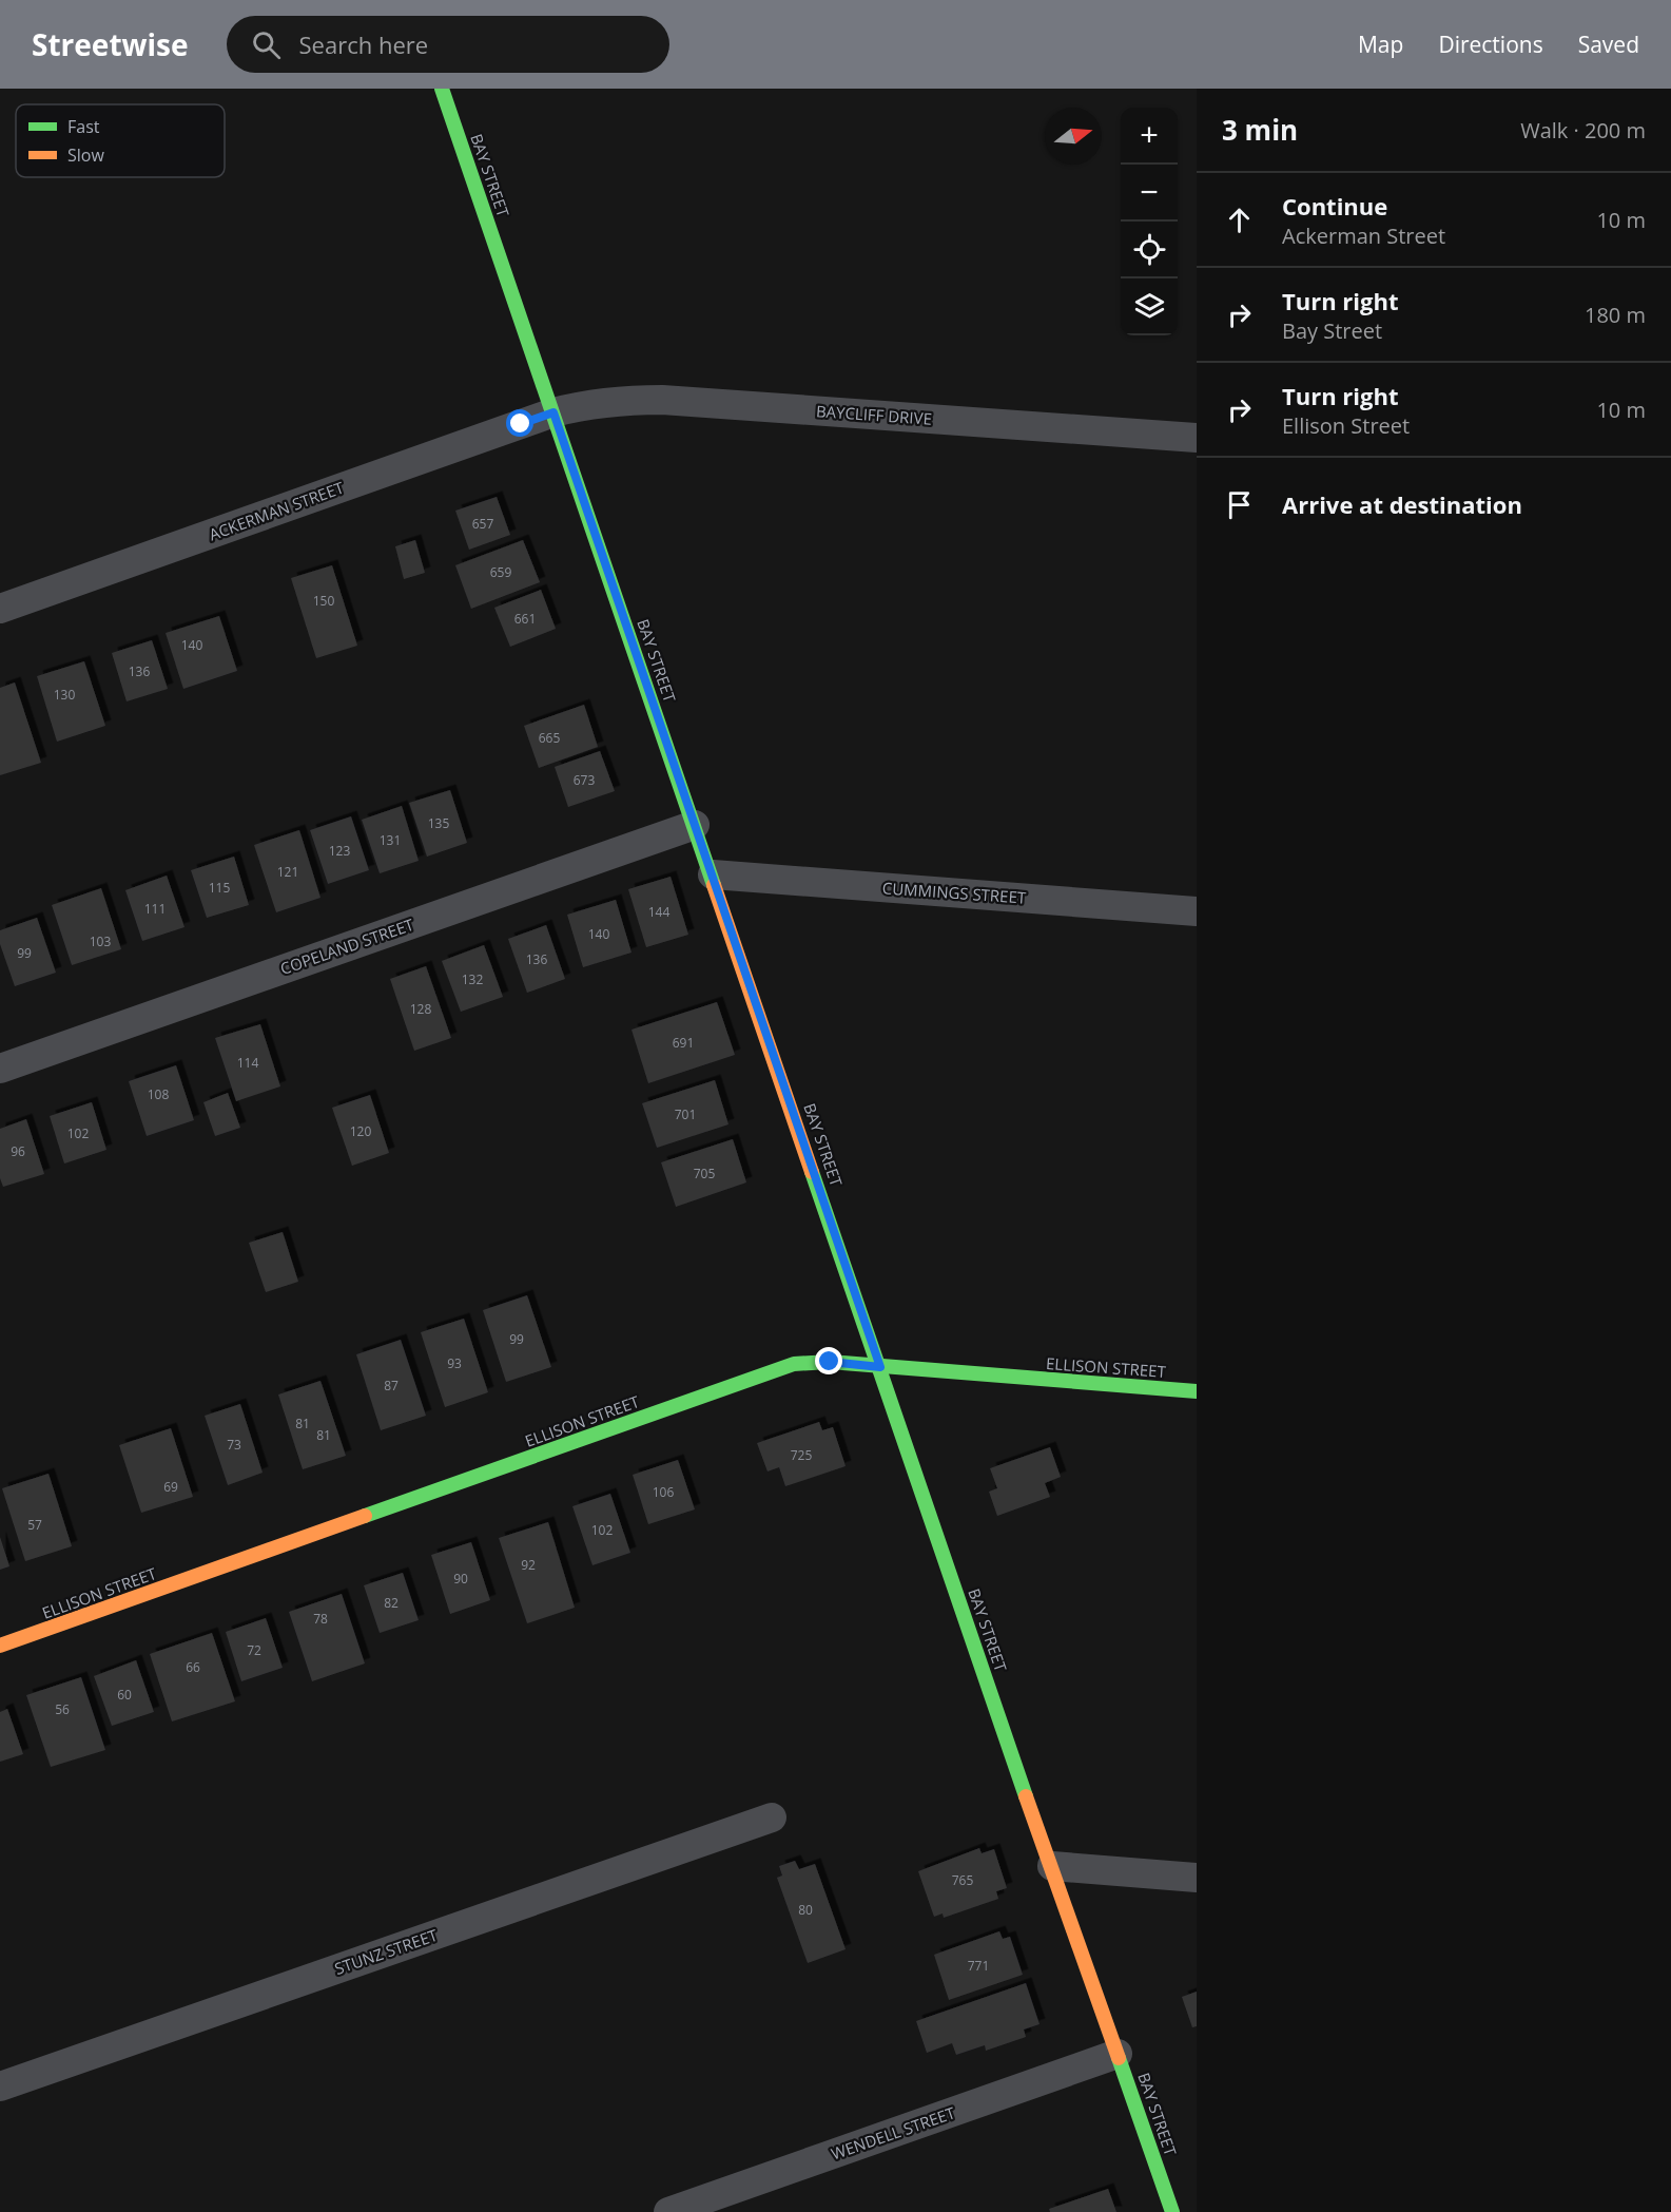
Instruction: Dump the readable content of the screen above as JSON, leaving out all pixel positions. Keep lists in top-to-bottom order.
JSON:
{
  "streets": {
    "street": [
      "BAY STREET",
      "BAYCLIFF DRIVE",
      "ACKERMAN STREET",
      "CUMMINGS STREET",
      "COPELAND STREET",
      "ELLISON STREET",
      "STUNZ STREET",
      "WENDELL STREET"
    ]
  },
  "crossings": [
    ["BAY STREET", "BAYCLIFF DRIVE"],
    ["BAY STREET", "ACKERMAN STREET"],
    ["BAY STREET", "CUMMINGS STREET"],
    ["BAY STREET", "COPELAND STREET"],
    ["BAY STREET", "ELLISON STREET"],
    ["BAY STREET", "WENDELL STREET"],
    ["BAYCLIFF DRIVE", "ACKERMAN STREET"]
  ],
  "house_numbers": [
    "657",
    "659",
    "150",
    "661",
    "140",
    "136",
    "130",
    "665",
    "673",
    "135",
    "131",
    "123",
    "121",
    "115",
    "111",
    "144",
    "140",
    "103",
    "99",
    "136",
    "132",
    "128",
    "691",
    "114",
    "108",
    "701",
    "120",
    "102",
    "96",
    "705",
    "99",
    "93",
    "87",
    "81",
    "81",
    "73",
    "725",
    "69",
    "106",
    "57",
    "102",
    "92",
    "90",
    "82",
    "78",
    "72",
    "66",
    "60",
    "56",
    "765",
    "80",
    "771"
  ],
  "legend": ["Fast", "Slow"],
  "north": "right",
  "page": {
    "header": "Streetwise",
    "search": "Search here",
    "nav": ["Map", "Directions", "Saved"],
    "heading": ["3 min", "Walk · 200 m"],
    "map_buttons": ["+", "−"],
    "list": [
      ["Continue", "Ackerman Street", "10 m"],
      ["Turn right", "Bay Street", "180 m"],
      ["Turn right", "Ellison Street", "10 m"],
      "Arrive at destination"
    ]
  }
}
